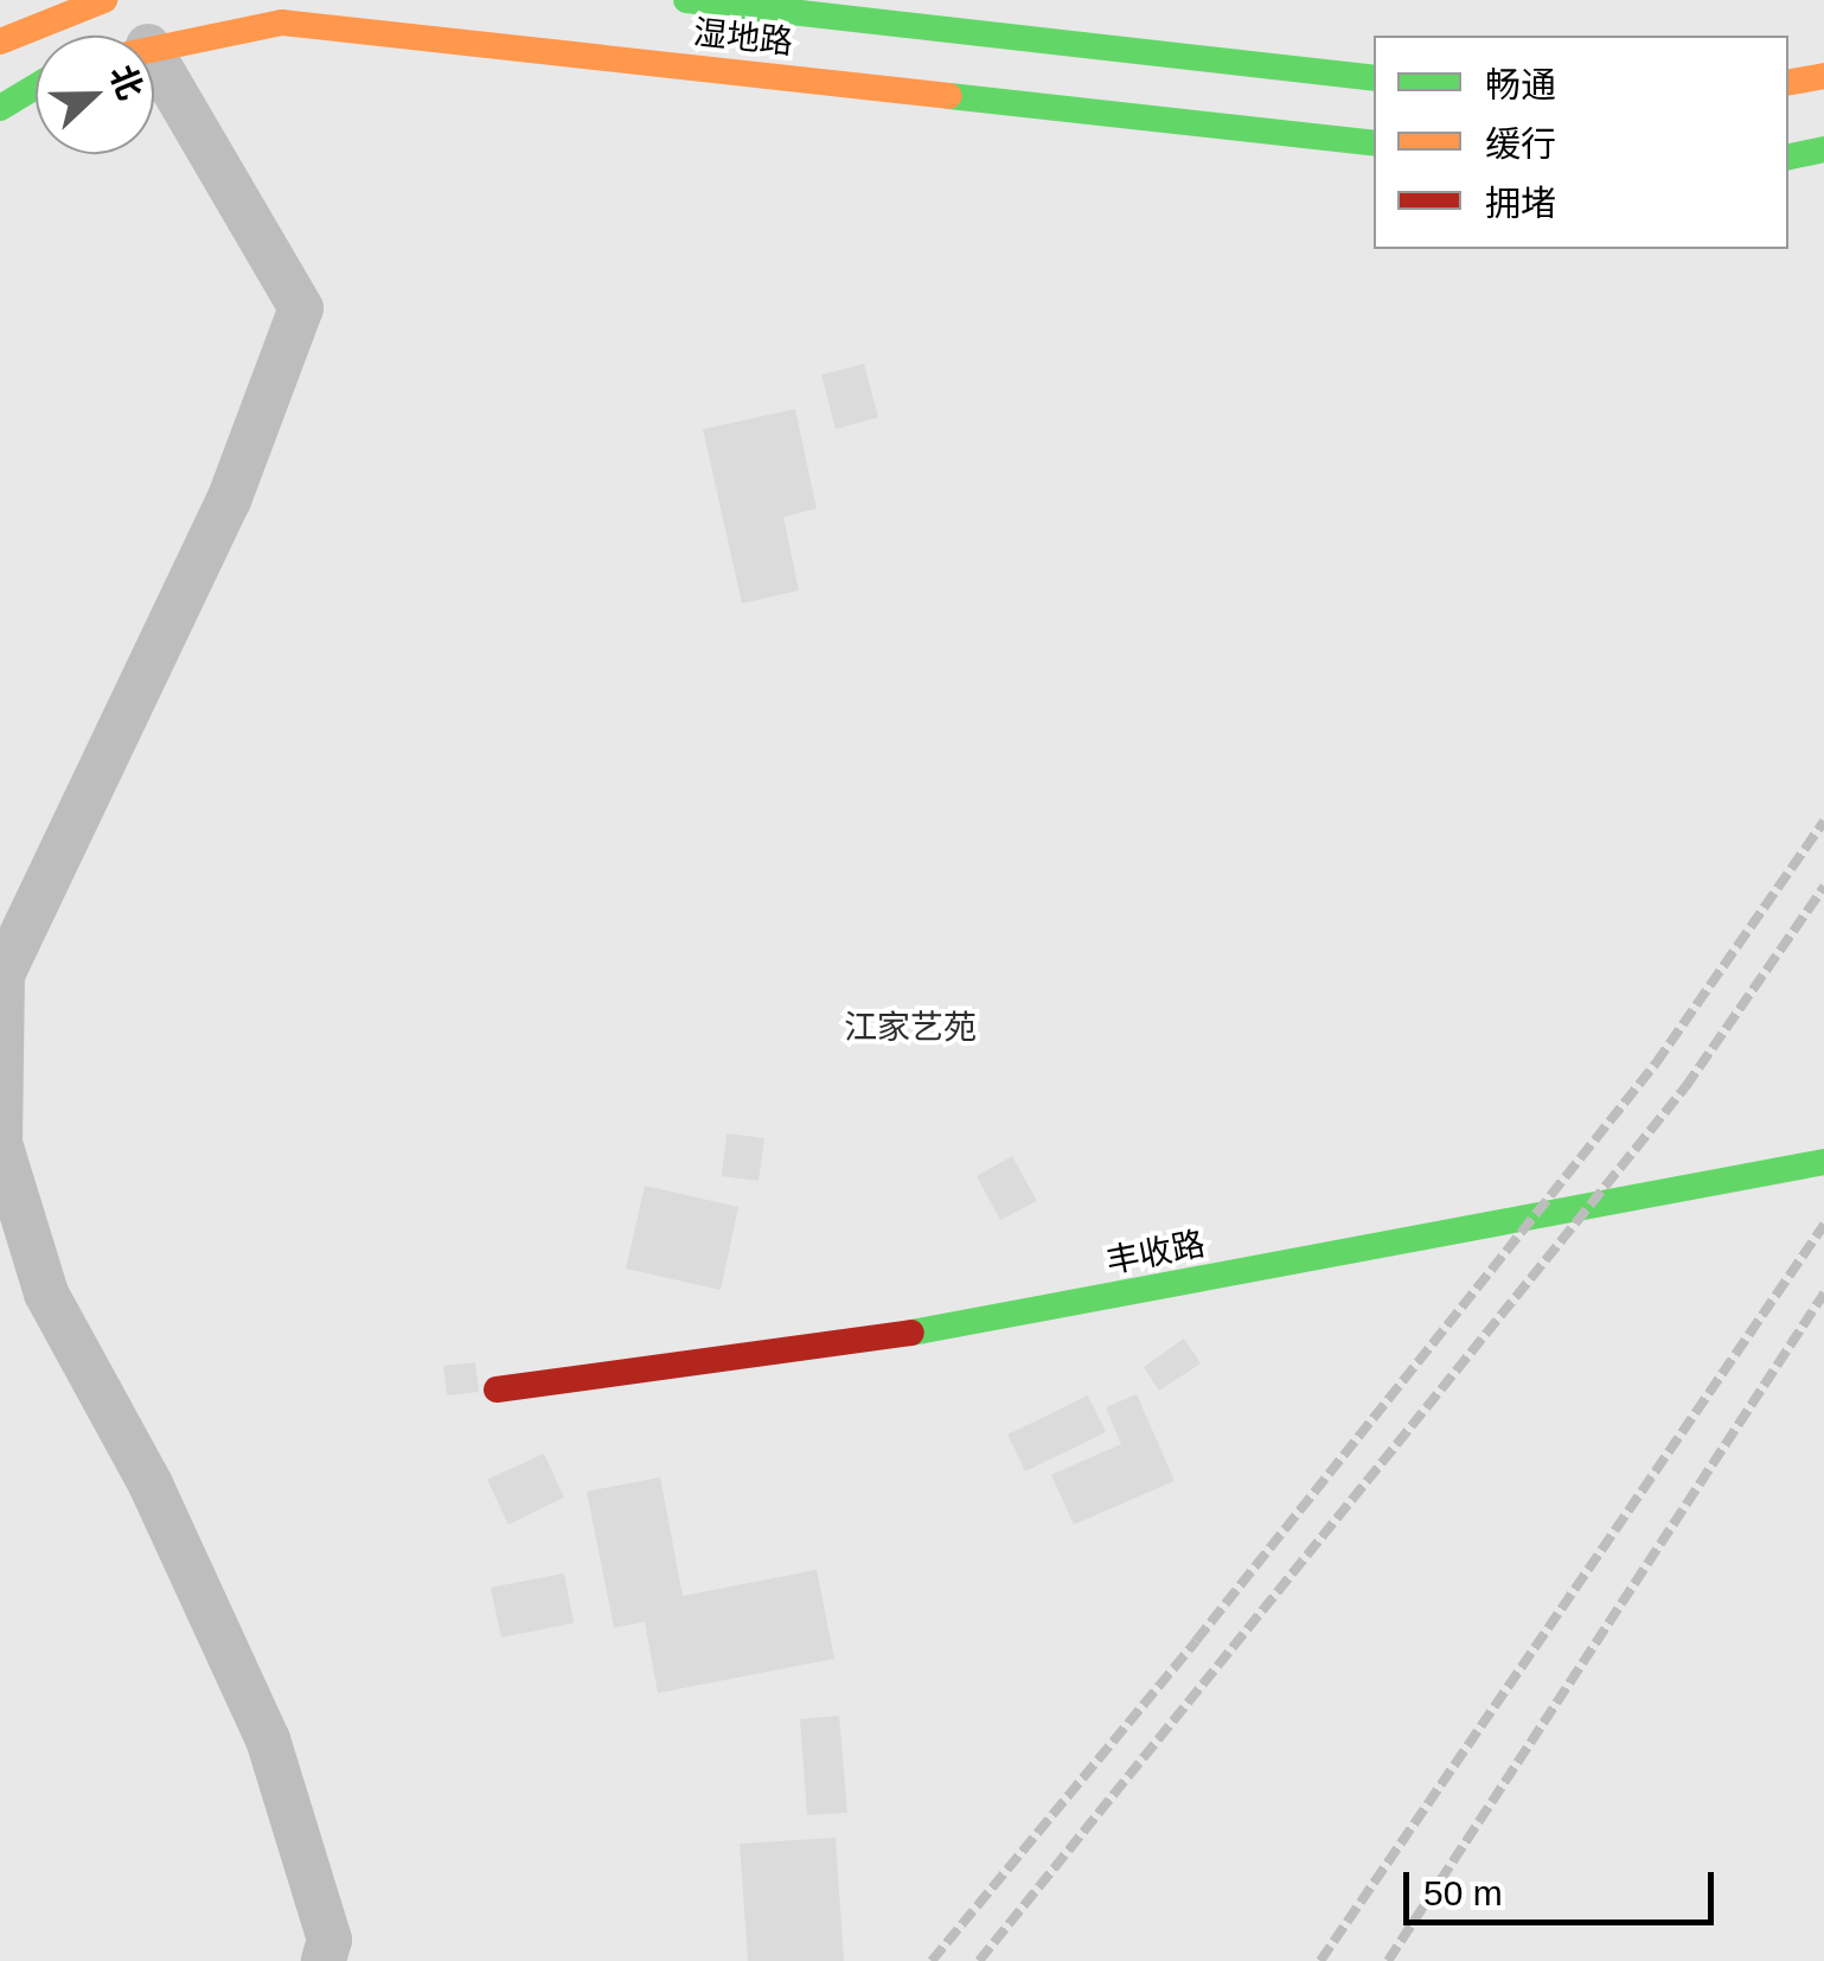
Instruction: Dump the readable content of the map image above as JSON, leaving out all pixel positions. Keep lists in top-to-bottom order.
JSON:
{
  "streets": {
    "street": ["湿地路", "丰收路"]
  },
  "parks": ["江家艺苑"],
  "legend": ["畅通", "缓行", "拥堵"],
  "scale_bar": "50 m",
  "north": "right"
}
